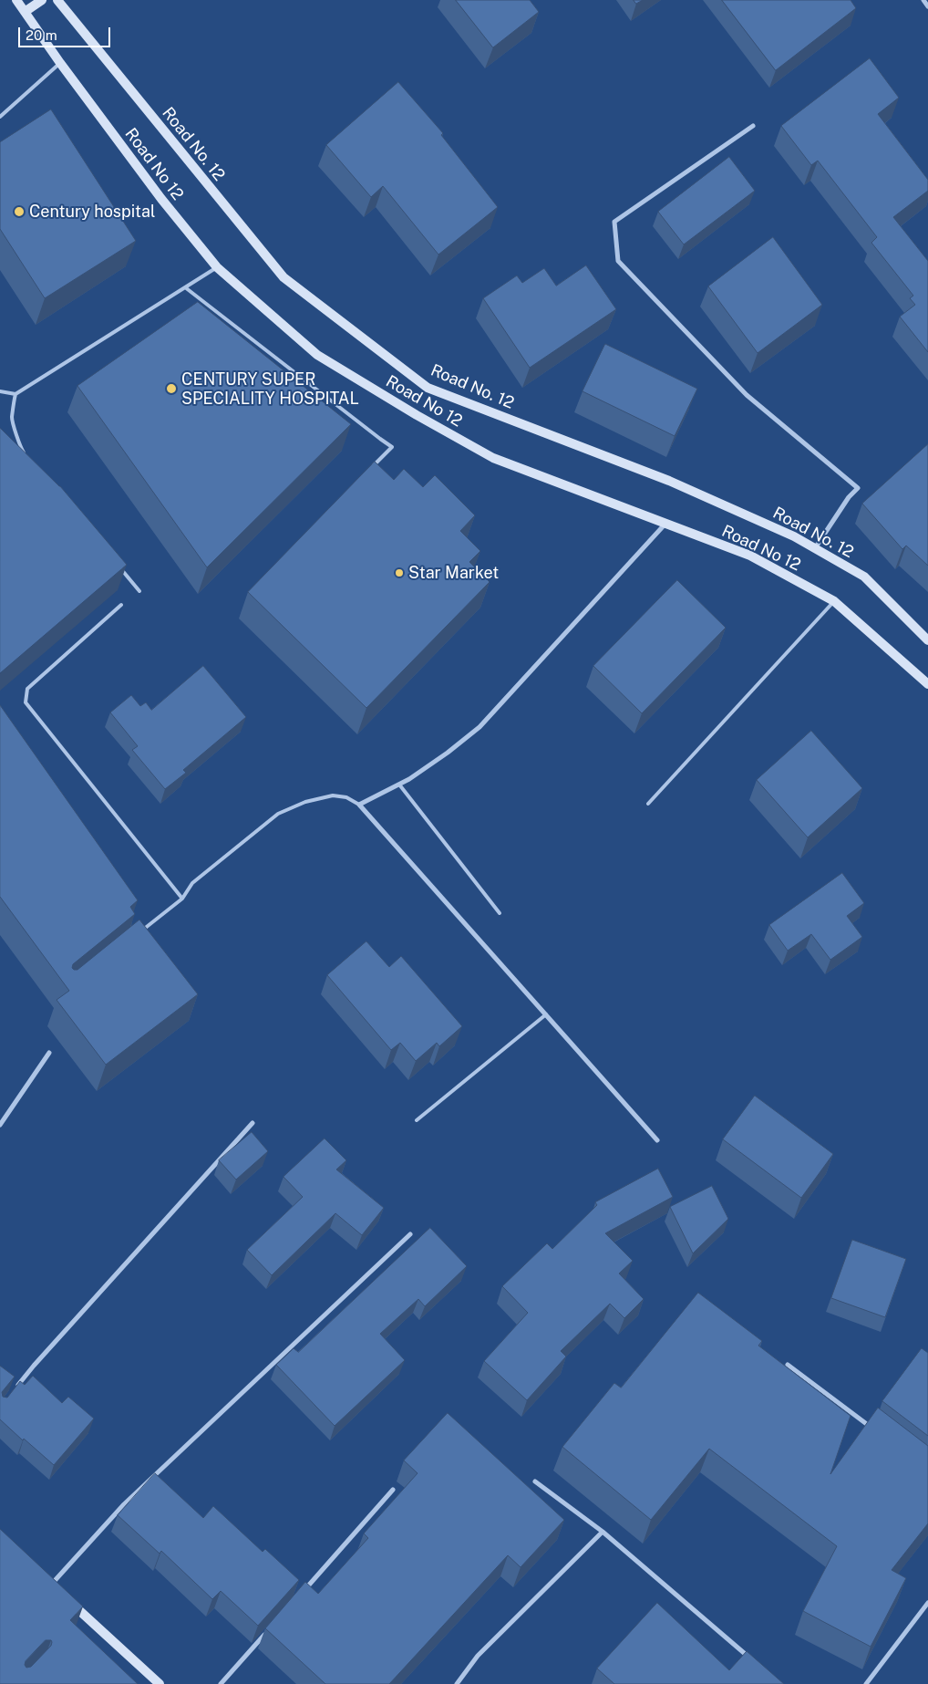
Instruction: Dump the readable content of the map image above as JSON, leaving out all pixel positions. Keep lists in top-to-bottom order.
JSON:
{
  "streets": {
    "main road": ["Road No. 12", "Road No 12"]
  },
  "places": ["Century hospital", "CENTURY SUPER SPECIALITY HOSPITAL", "Star Market"],
  "scale_bar": "20 m"
}
